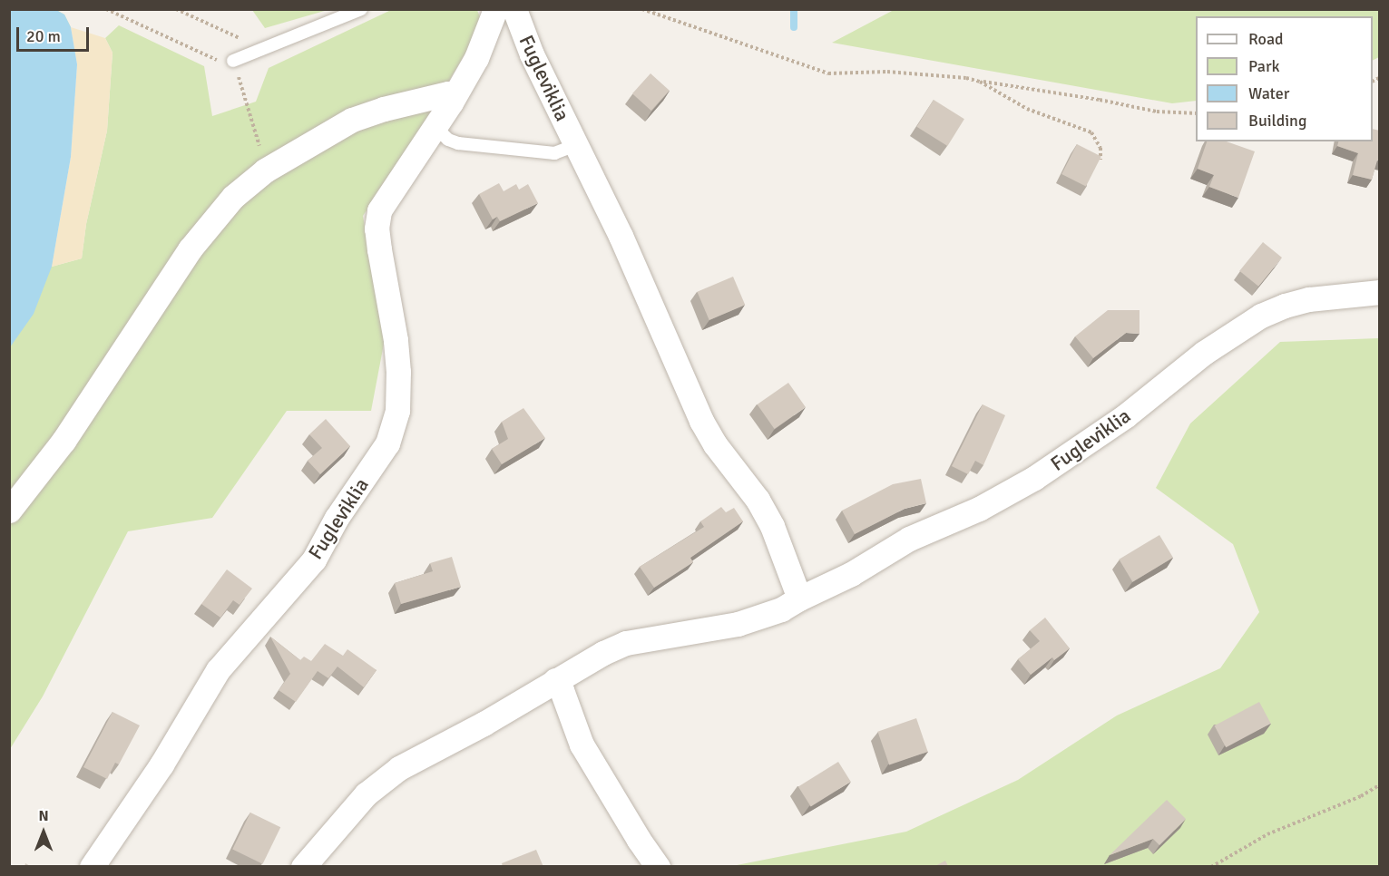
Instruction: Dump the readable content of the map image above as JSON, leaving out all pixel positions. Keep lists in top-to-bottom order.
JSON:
{
  "streets": {
    "street": ["Fugleviklia"]
  },
  "legend": [
    "Road",
    "Park",
    "Water",
    "Building"
  ],
  "scale_bar": "20 m",
  "north": "top"
}
